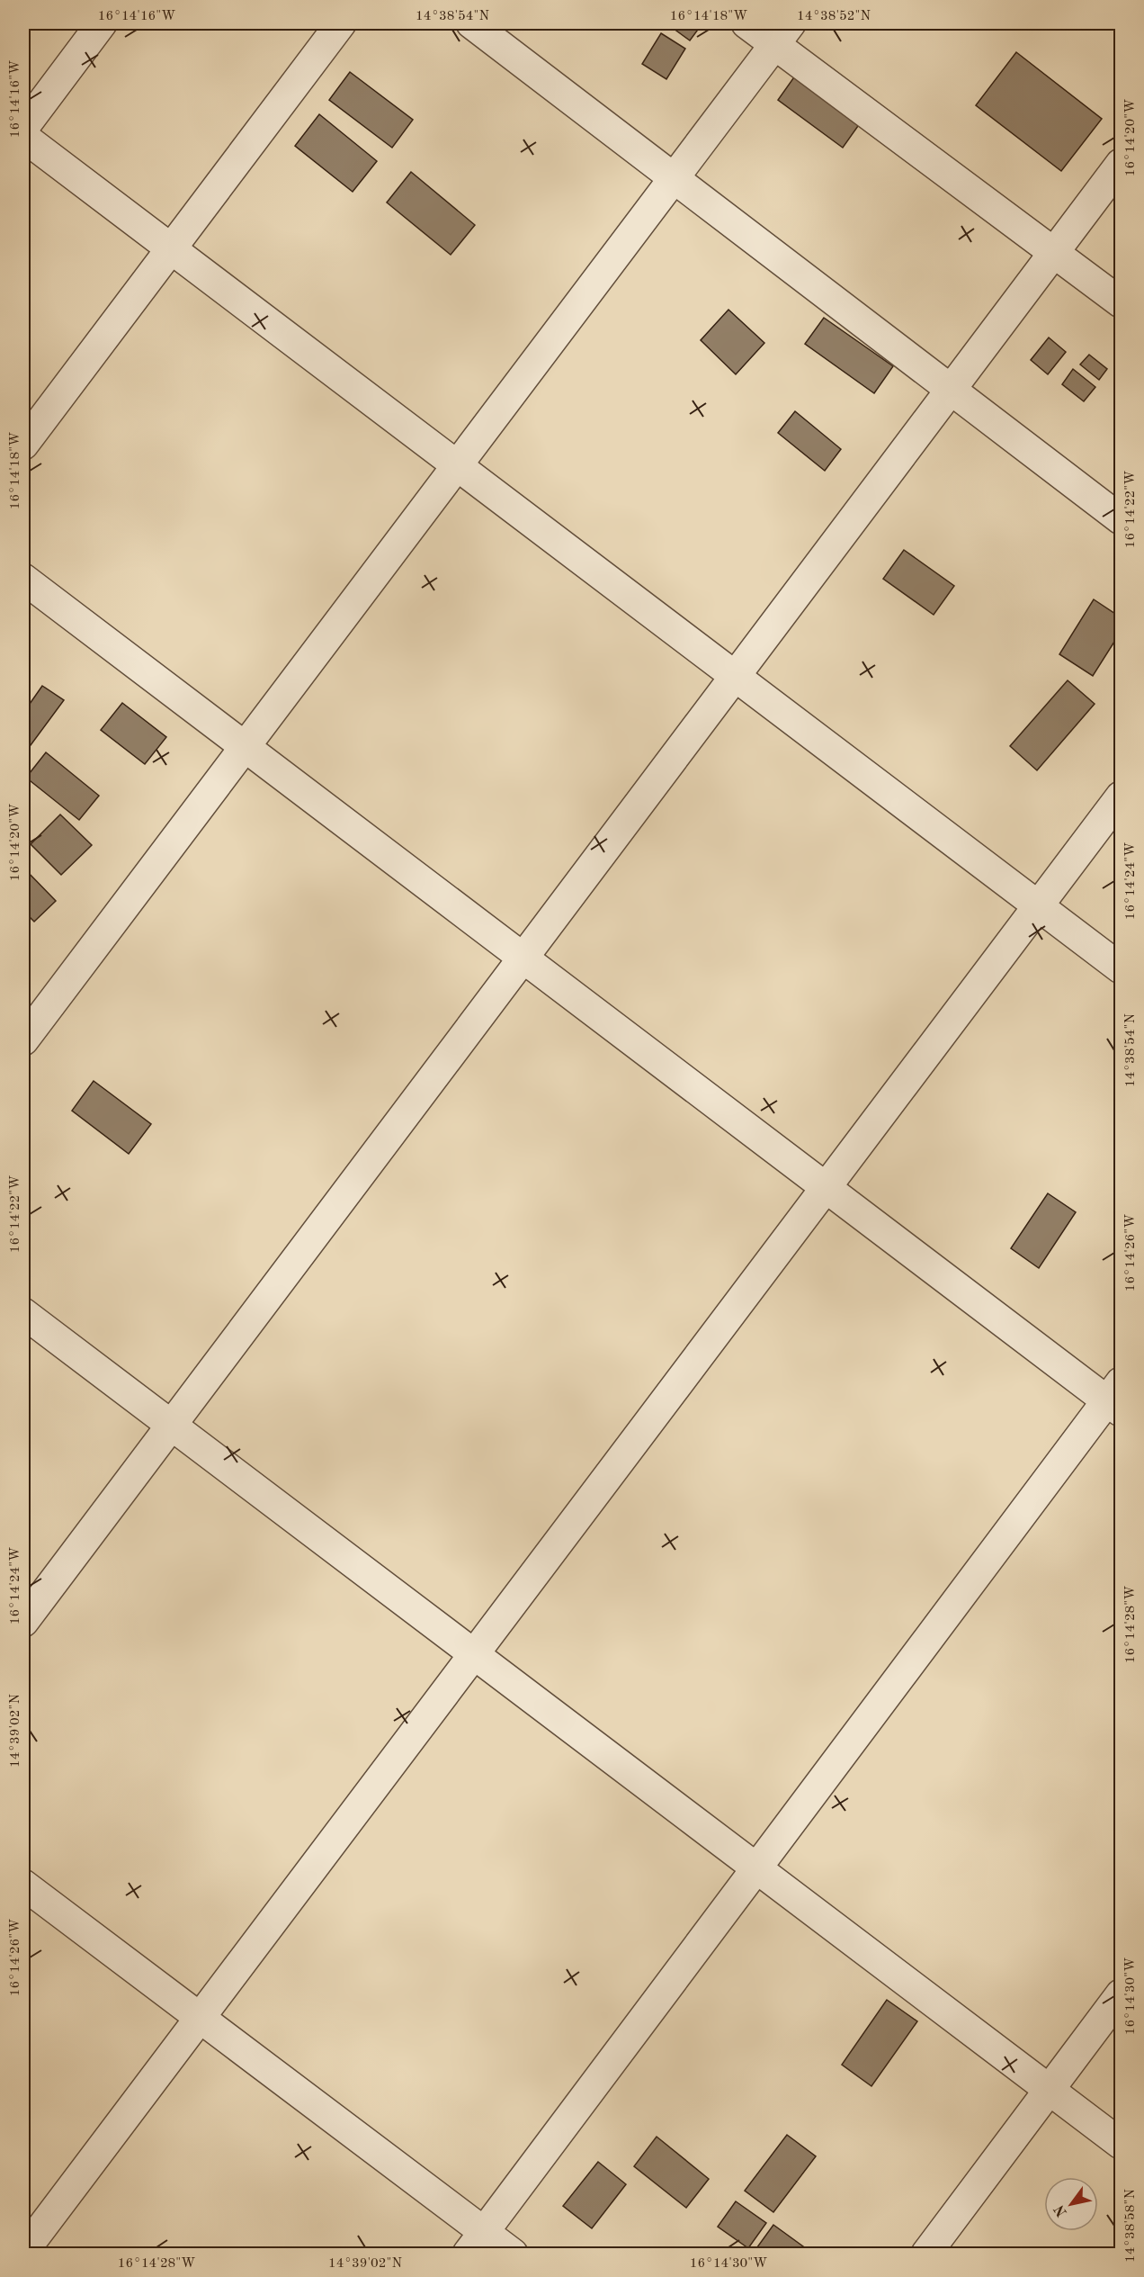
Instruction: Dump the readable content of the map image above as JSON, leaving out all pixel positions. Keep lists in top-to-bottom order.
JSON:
{
  "north": "bottom left",
  "coordinates": [
    "16°14'16\"W",
    "14°38'54\"N",
    "16°14'18\"W",
    "14°38'52\"N",
    "16°14'20\"W",
    "16°14'22\"W",
    "16°14'24\"W",
    "16°14'26\"W",
    "16°14'28\"W",
    "14°39'02\"N",
    "16°14'30\"W",
    "14°38'58\"N"
  ]
}
